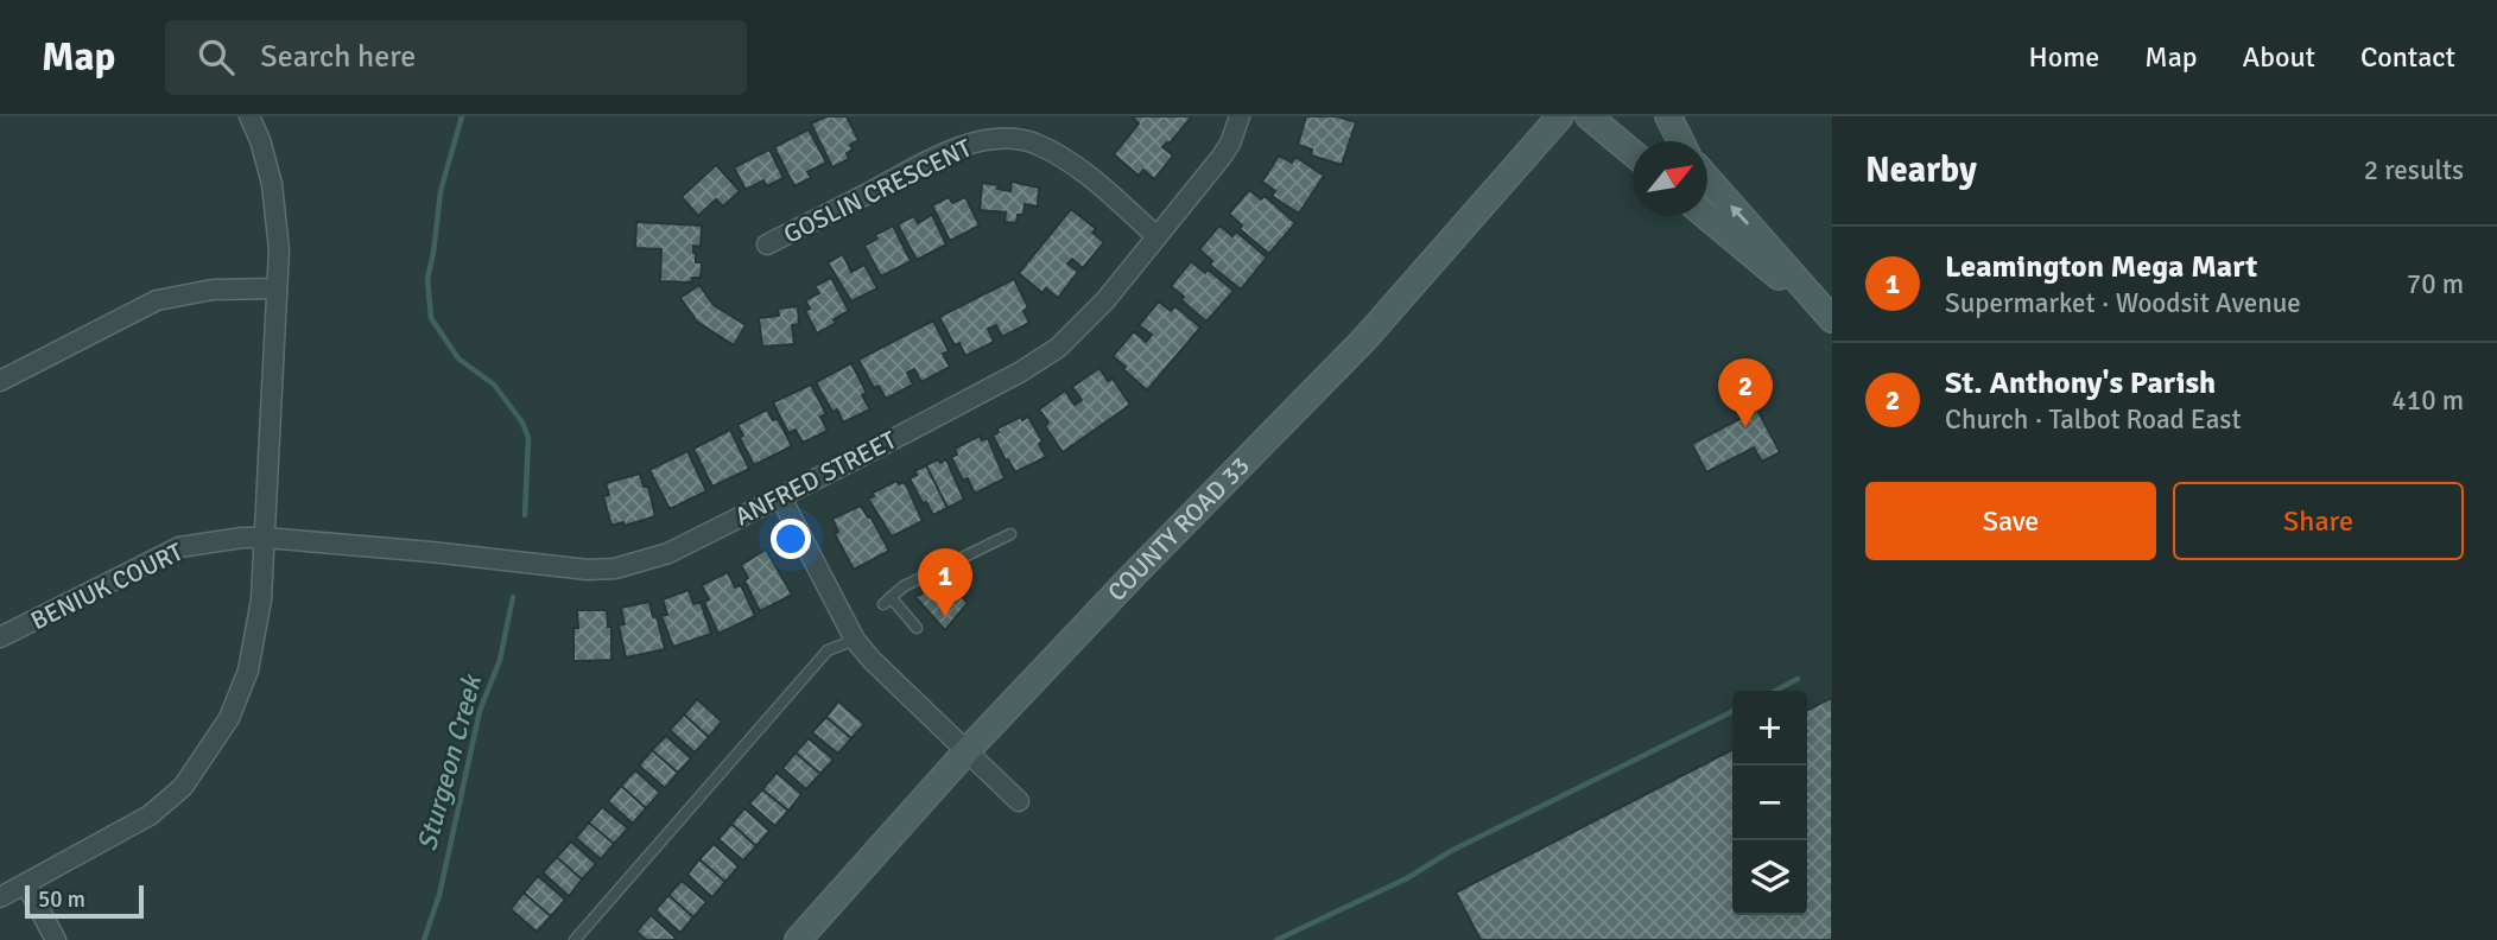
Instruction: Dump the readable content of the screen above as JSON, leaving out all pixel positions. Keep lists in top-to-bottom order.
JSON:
{
  "streets": {
    "main road": ["COUNTY ROAD 33"],
    "street": ["GOSLIN CRESCENT", "ANFRED STREET", "BENIUK COURT"]
  },
  "crossings": [
    ["GOSLIN CRESCENT", "ANFRED STREET"],
    ["ANFRED STREET", "BENIUK COURT"]
  ],
  "water": ["Sturgeon Creek"],
  "scale_bar": "50 m",
  "north": "top right",
  "page": {
    "header": "Map",
    "search": "Search here",
    "nav": [
      "Home",
      "Map",
      "About",
      "Contact"
    ],
    "heading": ["Nearby", "2 results"],
    "list": [
      {
        "mark": "1",
        "name": "Leamington Mega Mart",
        "note": "Supermarket · Woodsit Avenue",
        "value": "70 m"
      },
      {
        "mark": "2",
        "name": "St. Anthony's Parish",
        "note": "Church · Talbot Road East",
        "value": "410 m"
      }
    ],
    "pins": ["2", "1"],
    "buttons": ["Save", "Share"],
    "map_buttons": ["+", "−"],
    "scale": "50 m"
  }
}
